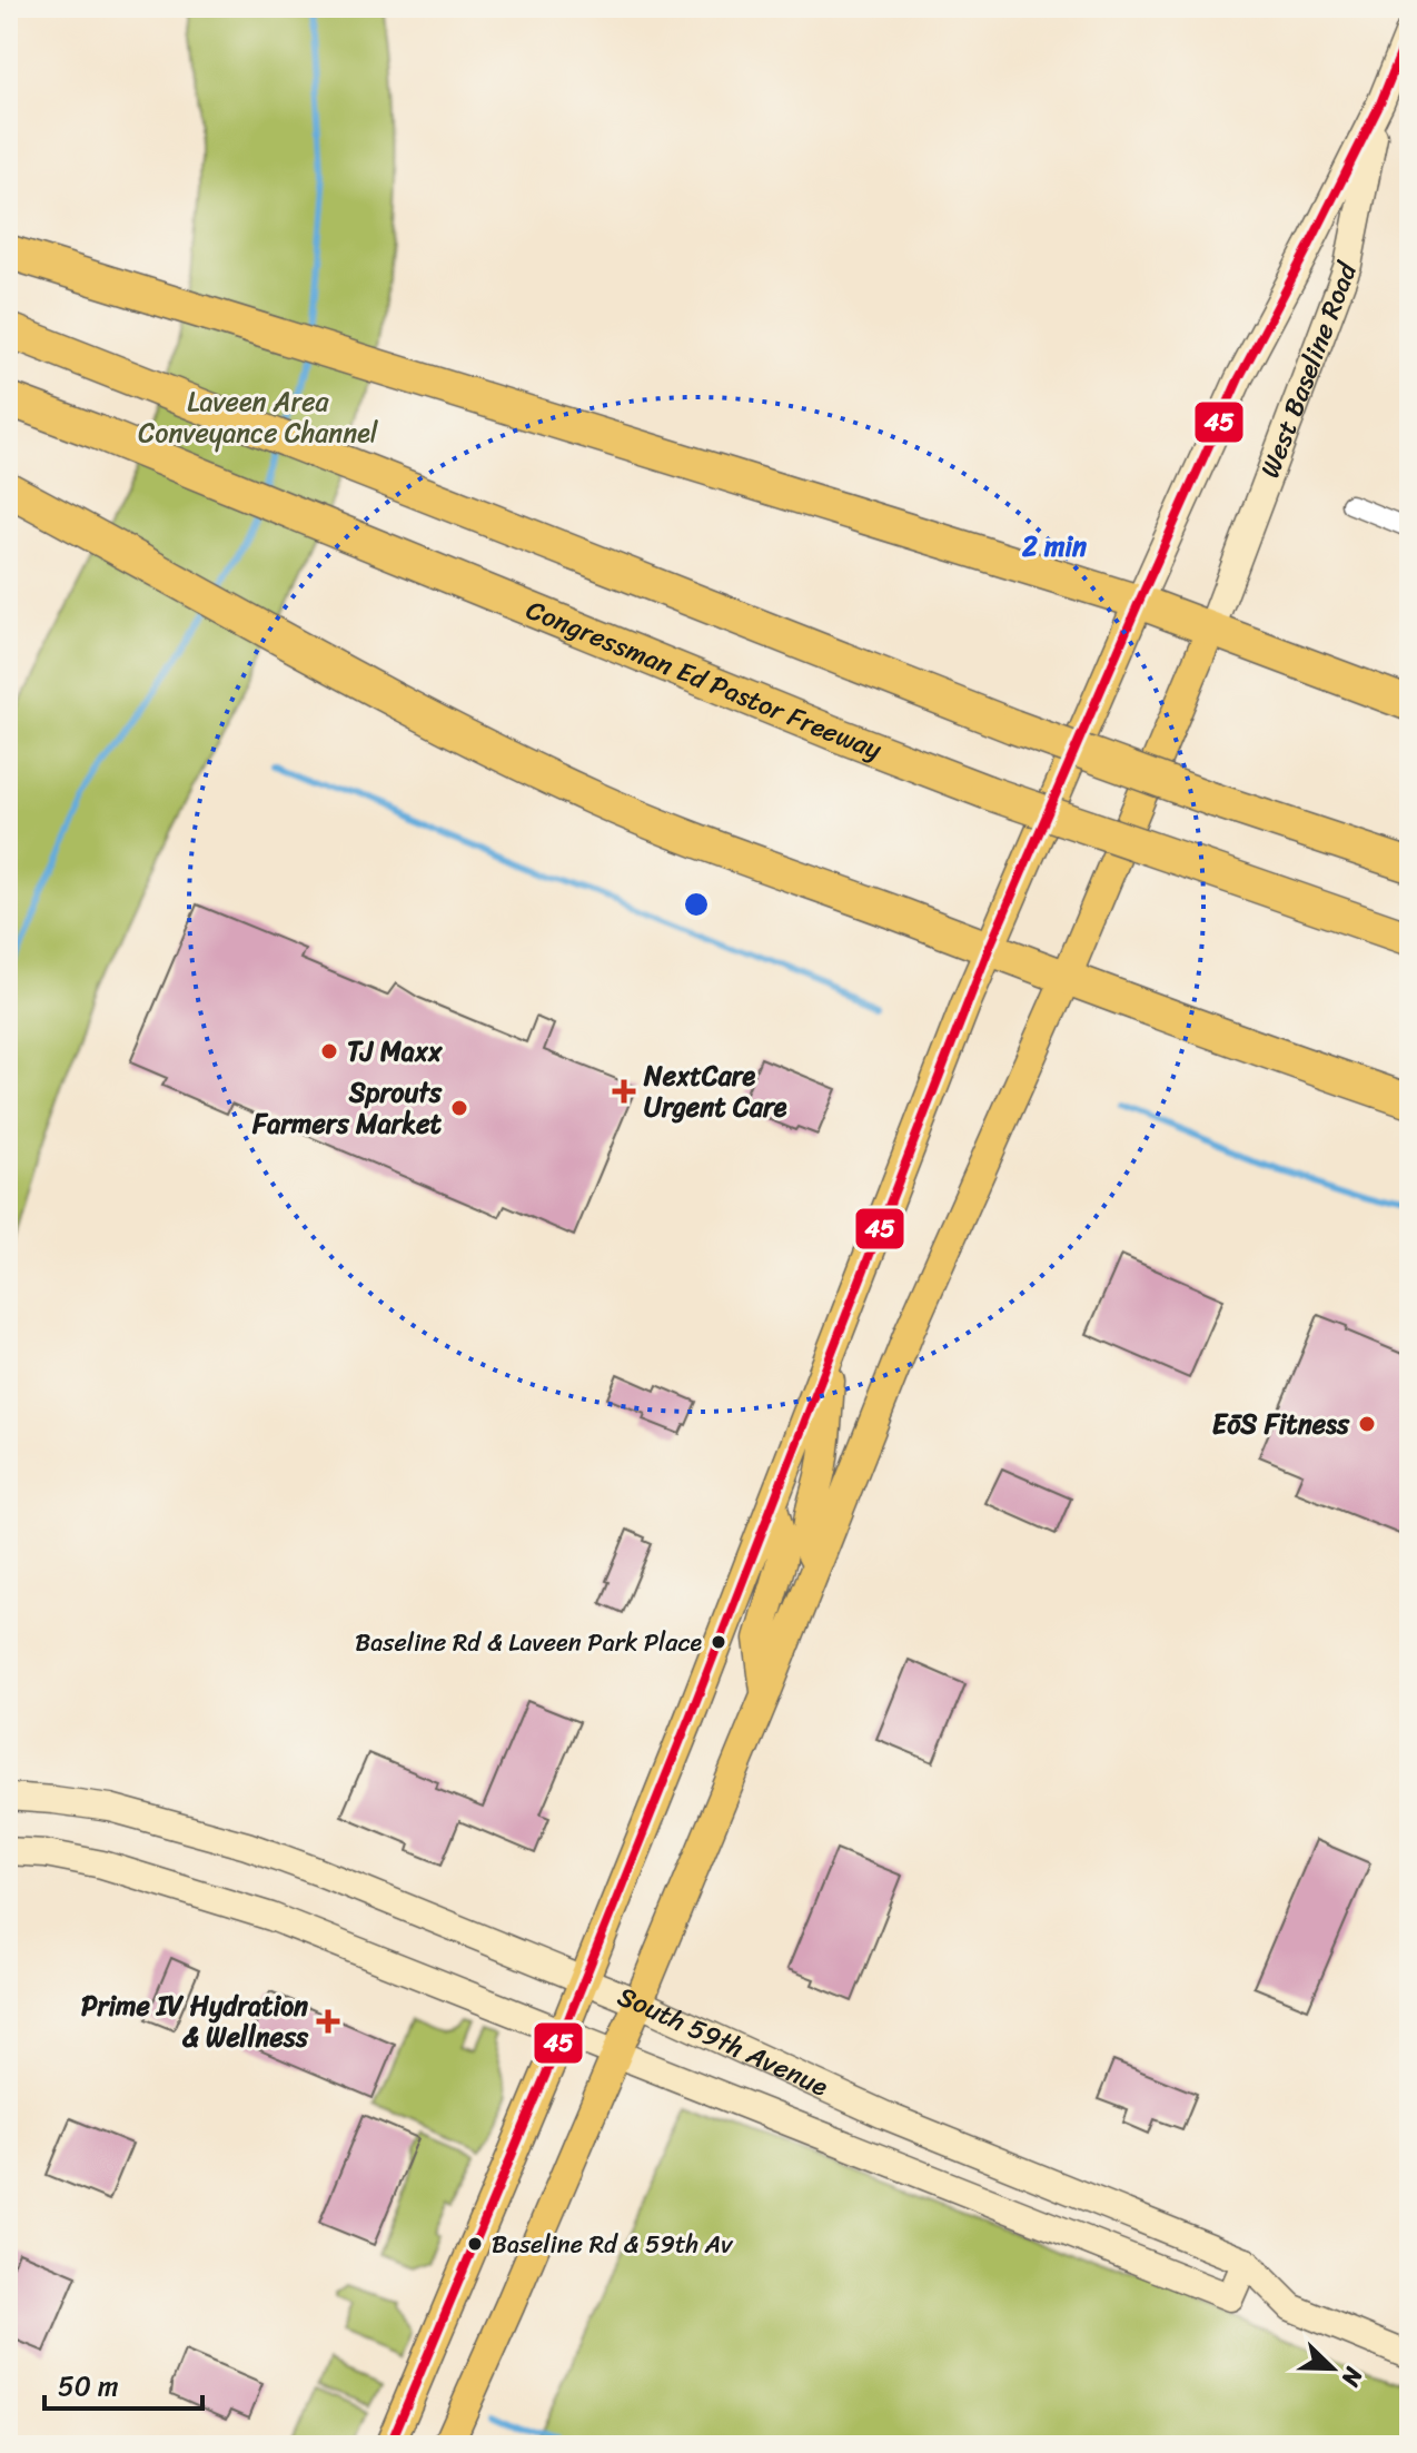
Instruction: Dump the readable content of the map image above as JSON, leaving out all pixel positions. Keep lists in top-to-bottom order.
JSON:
{
  "streets": {
    "highway": ["Congressman Ed Pastor Freeway"],
    "main road": ["West Baseline Road", "South 59th Avenue"]
  },
  "parks": ["Laveen Area Conveyance Channel"],
  "places": {
    "other": [
      "TJ Maxx",
      "Sprouts Farmers Market",
      "EōS Fitness",
      "Baseline Rd & Laveen Park Place",
      "Baseline Rd & 59th Av"
    ],
    "health": ["NextCare Urgent Care", "Prime IV Hydration & Wellness"]
  },
  "lines": ["transit line 45"],
  "scale_bar": "50 m",
  "north": "bottom right",
  "rings": ["2 min"]
}
